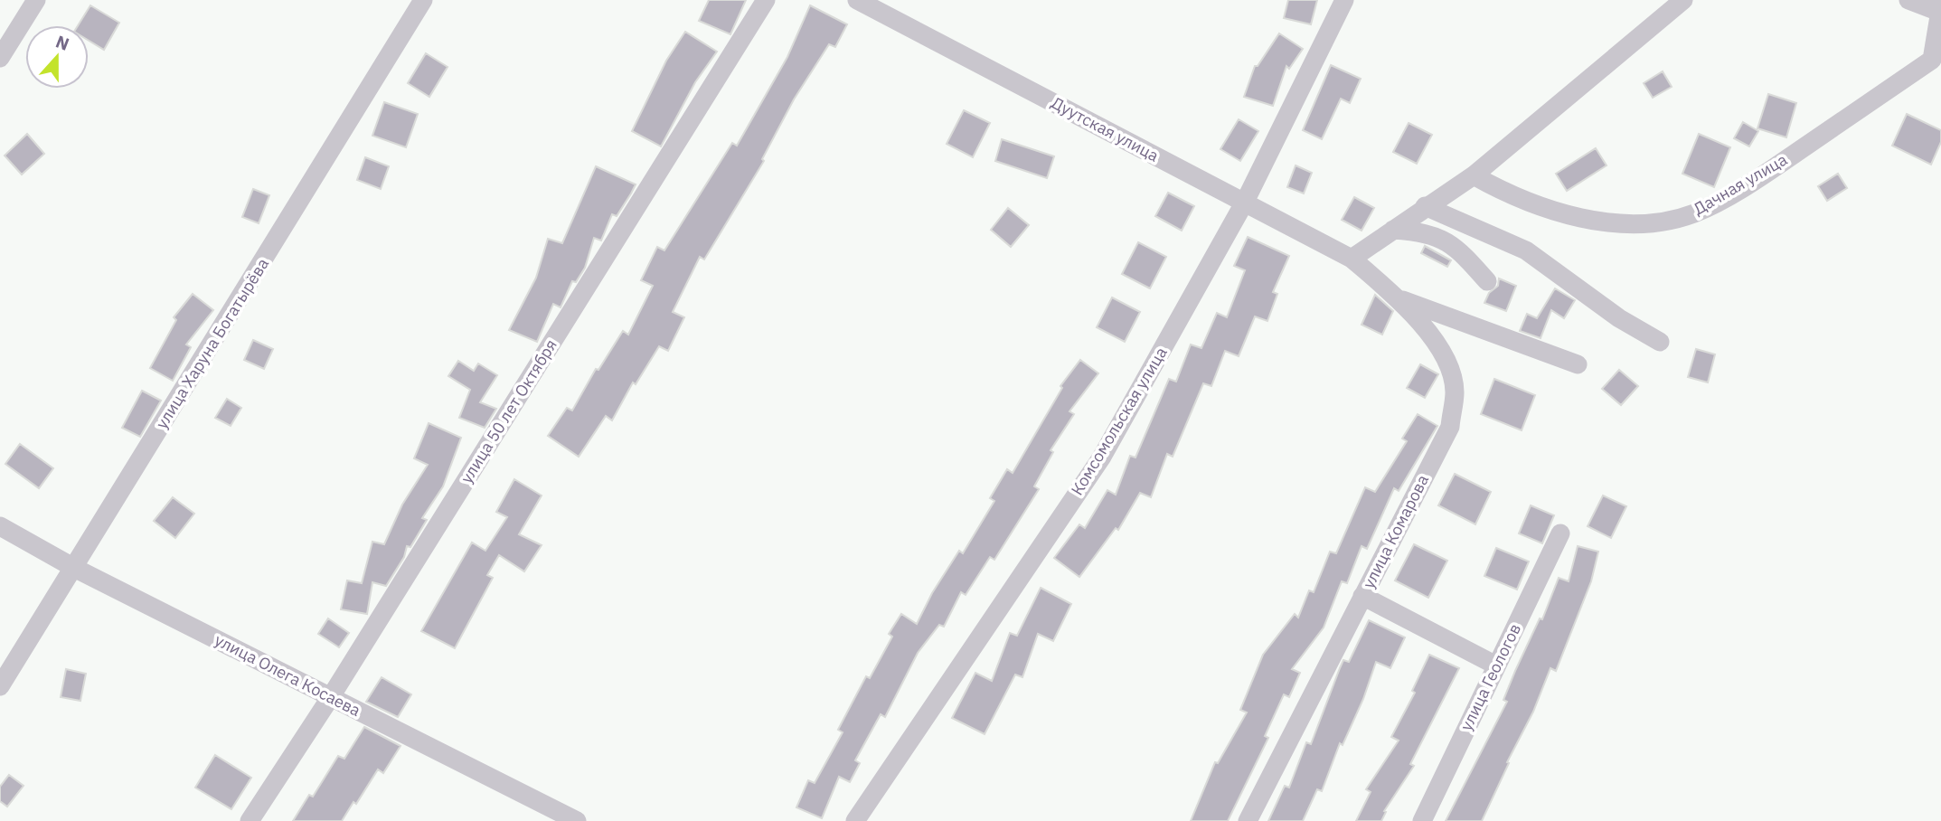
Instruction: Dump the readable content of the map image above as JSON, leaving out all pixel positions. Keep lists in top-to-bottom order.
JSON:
{
  "streets": {
    "street": [
      "Дуутская улица",
      "Дачная улица",
      "улица Харуна Богатырёва",
      "улица 50 лет Октября",
      "Комсомольская улица",
      "улица Комарова",
      "улица Олега Косаева",
      "улица Геологов"
    ]
  },
  "crossings": [
    ["Дуутская улица", "Комсомольская улица"],
    ["Дуутская улица", "улица Комарова"],
    ["улица Харуна Богатырёва", "улица Олега Косаева"],
    ["улица 50 лет Октября", "улица Олега Косаева"]
  ],
  "north": "top"
}
